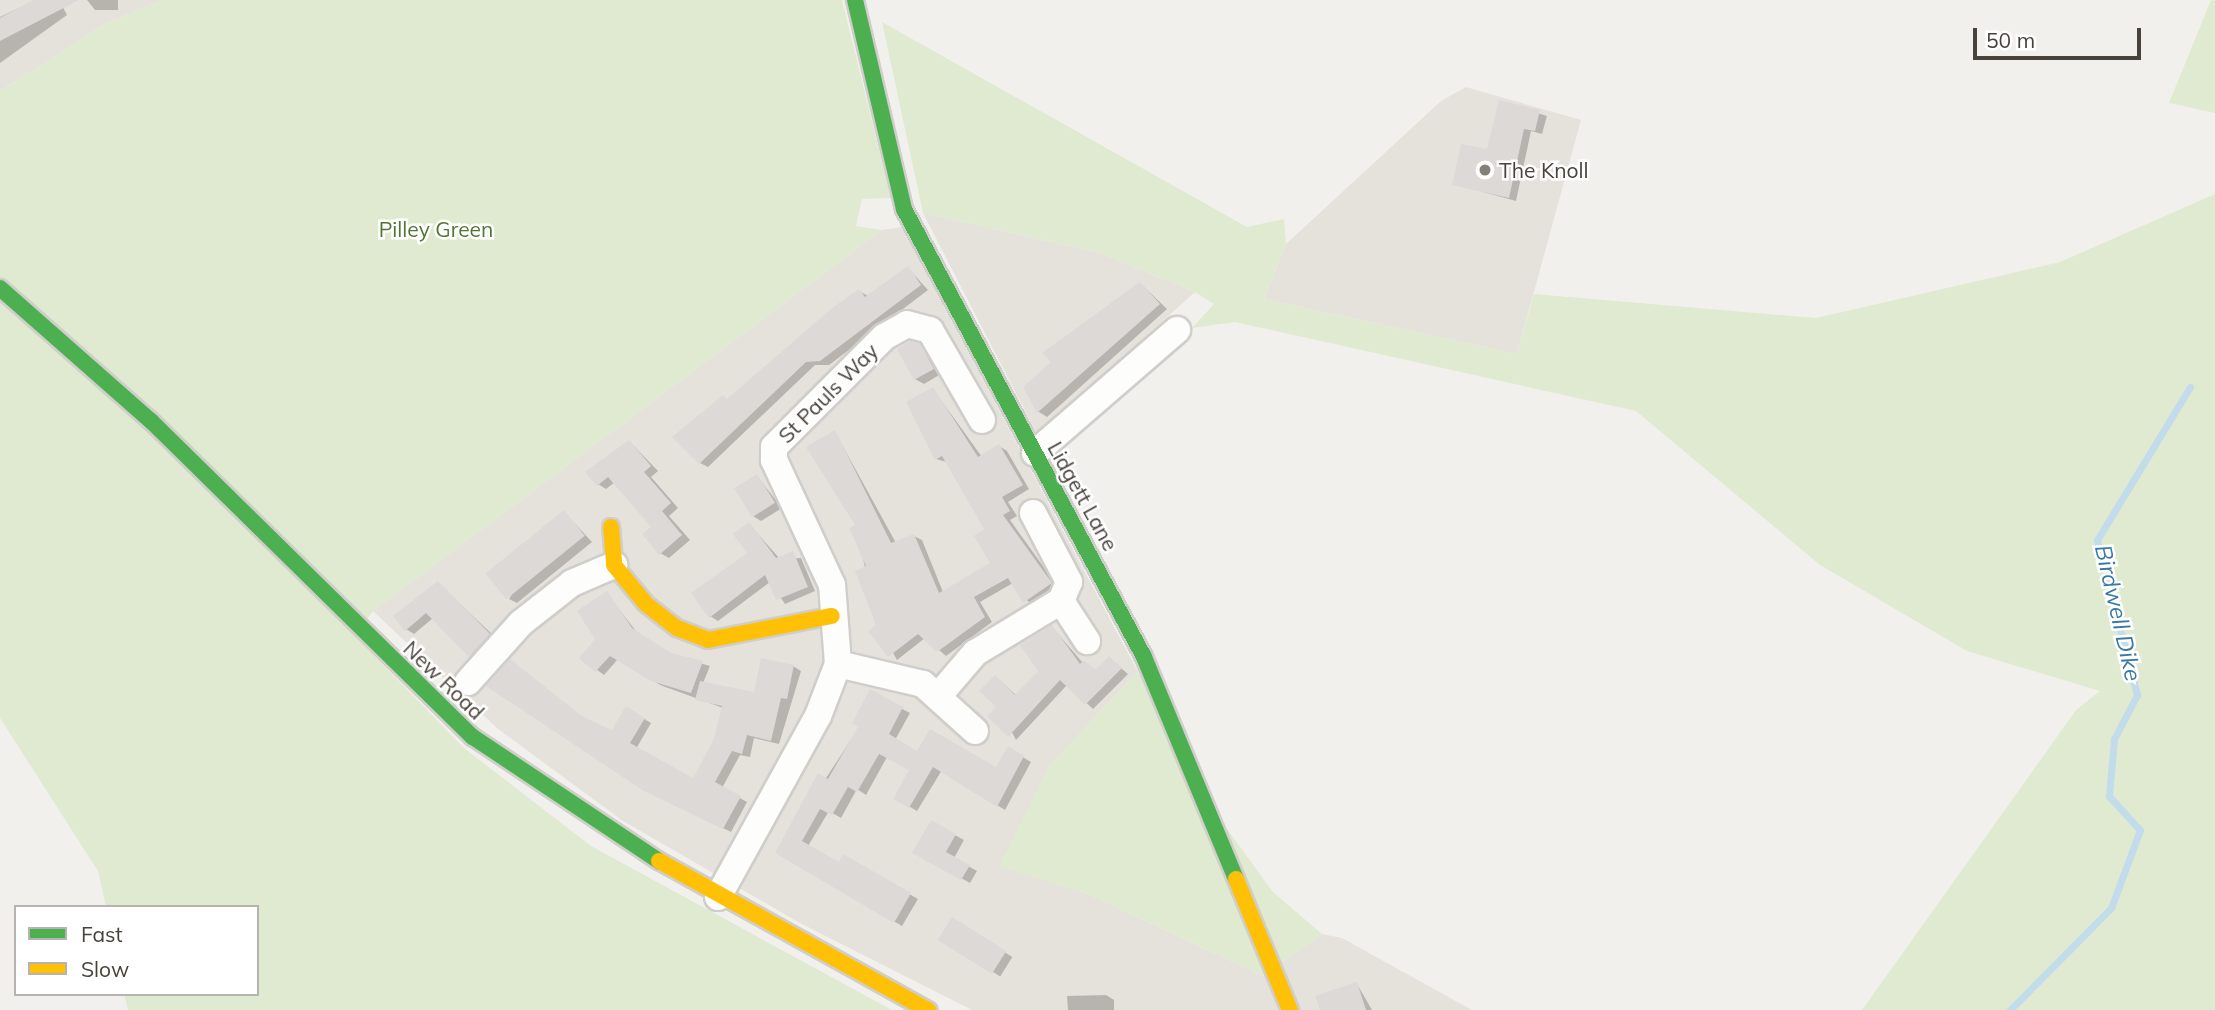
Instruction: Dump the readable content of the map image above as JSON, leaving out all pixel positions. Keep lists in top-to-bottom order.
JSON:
{
  "streets": {
    "street": ["St Pauls Way", "Lidgett Lane", "New Road"]
  },
  "crossings": [
    ["St Pauls Way", "New Road"]
  ],
  "water": ["Birdwell Dike"],
  "parks": ["Pilley Green"],
  "places": ["The Knoll"],
  "legend": ["Fast", "Slow"],
  "scale_bar": "50 m"
}
